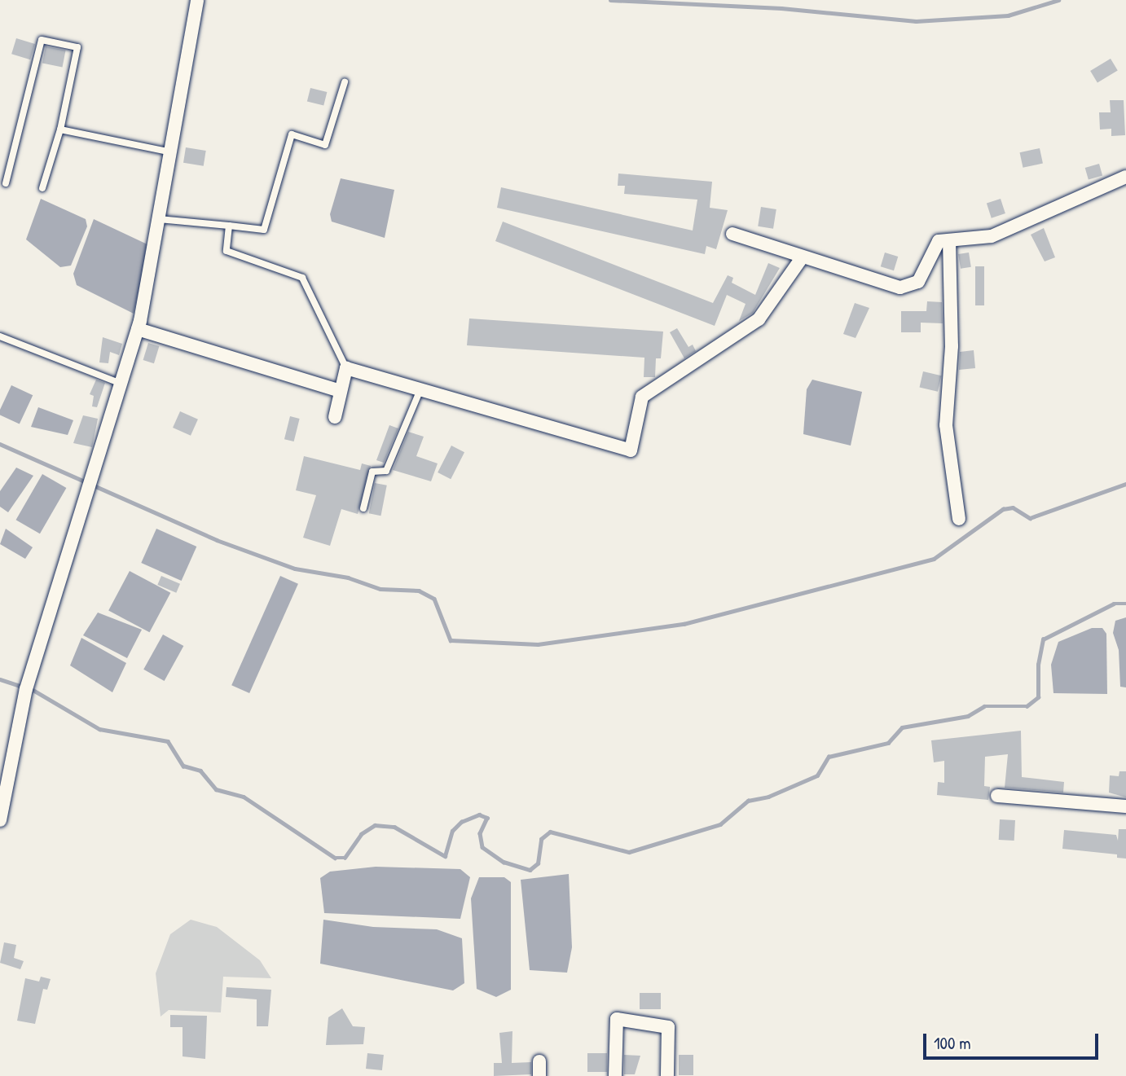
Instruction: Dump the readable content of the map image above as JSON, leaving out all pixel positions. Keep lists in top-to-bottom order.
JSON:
{
  "scale_bar": "100 m"
}
